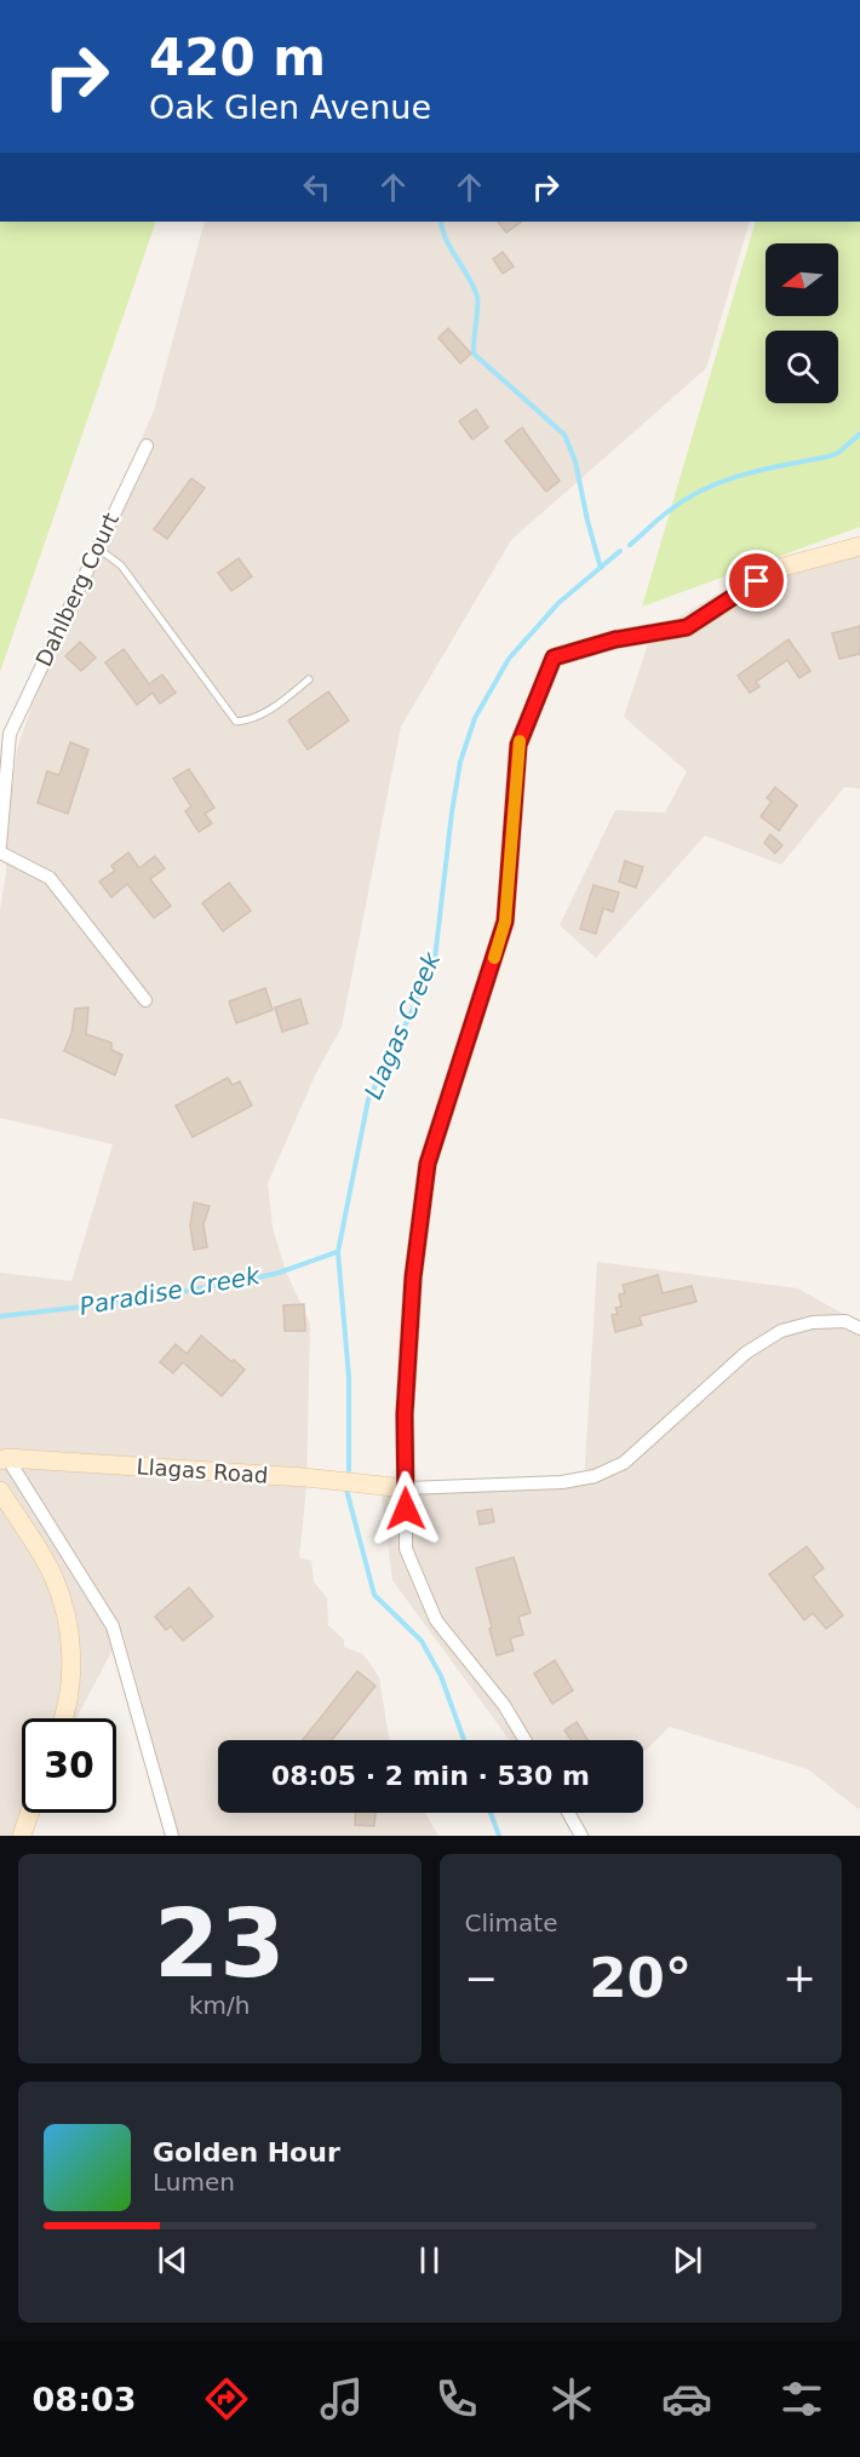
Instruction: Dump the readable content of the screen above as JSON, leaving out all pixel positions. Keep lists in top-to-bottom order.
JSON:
{
  "streets": {
    "street": ["Dahlberg Court", "Llagas Road"]
  },
  "water": ["Llagas Creek", "Paradise Creek"],
  "north": "left",
  "page": {
    "turn": ["420 m", "Oak Glen Avenue"],
    "limit": "30",
    "trip": "08:05 · 2 min · 530 m",
    "tile": [
      ["23", "km/h"],
      "Climate"
    ],
    "heat": ["−", "20°", "+"],
    "song": ["Golden Hour", "Lumen"],
    "tabs": "08:03"
  }
}
